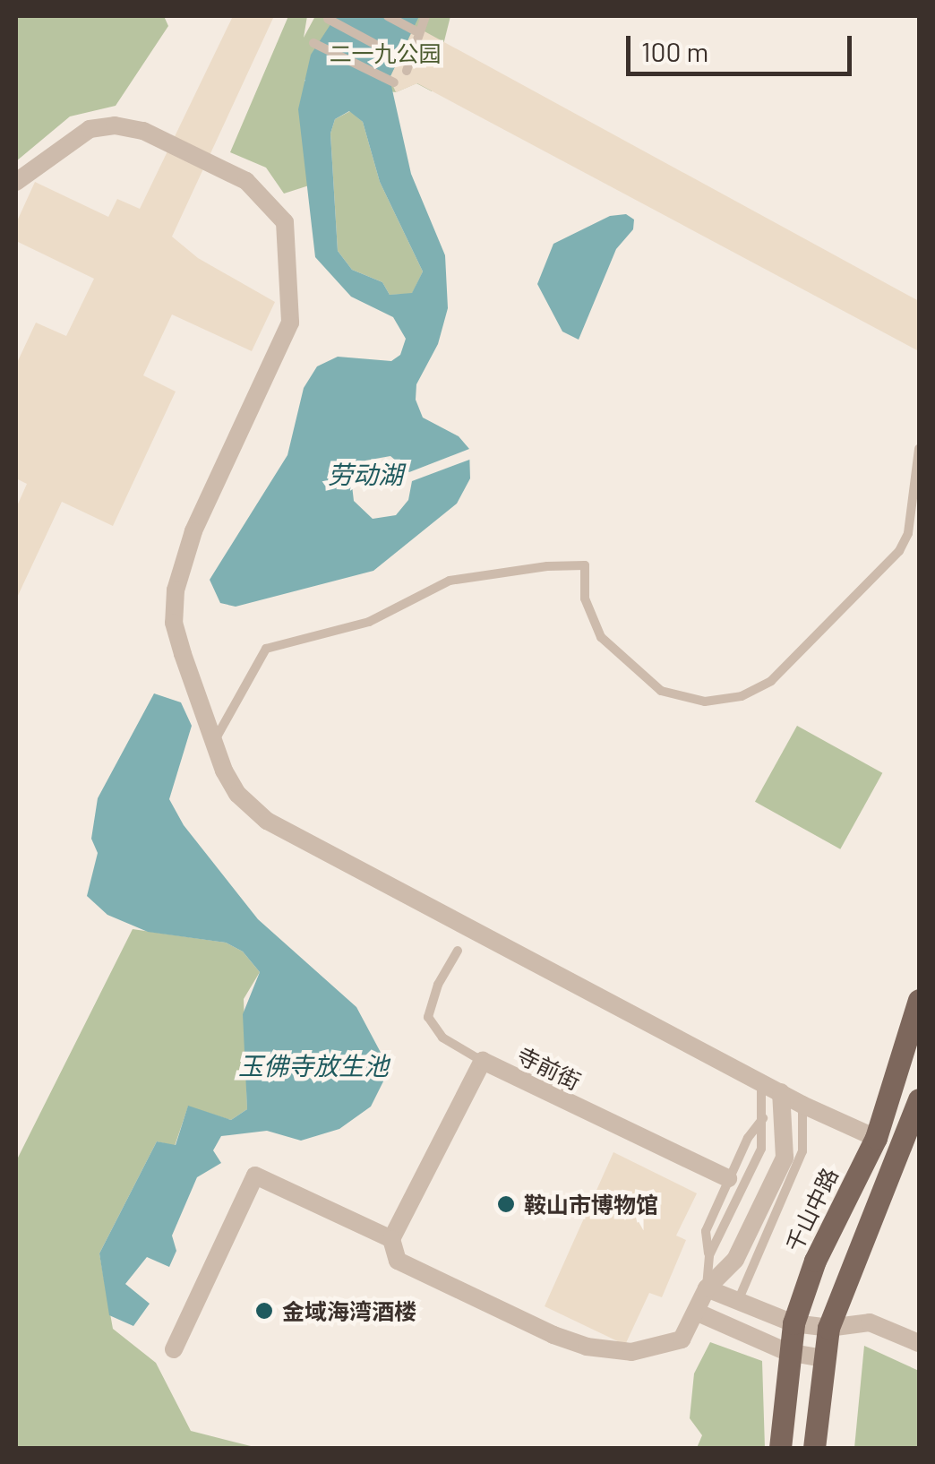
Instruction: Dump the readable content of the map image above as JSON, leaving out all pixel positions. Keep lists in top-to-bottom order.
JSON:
{
  "streets": {
    "main road": ["千山中路"],
    "street": ["寺前街"]
  },
  "water": ["劳动湖", "玉佛寺放生池"],
  "parks": ["二一九公园"],
  "places": ["鞍山市博物馆", "金域海湾酒楼"],
  "scale_bar": "100 m"
}
